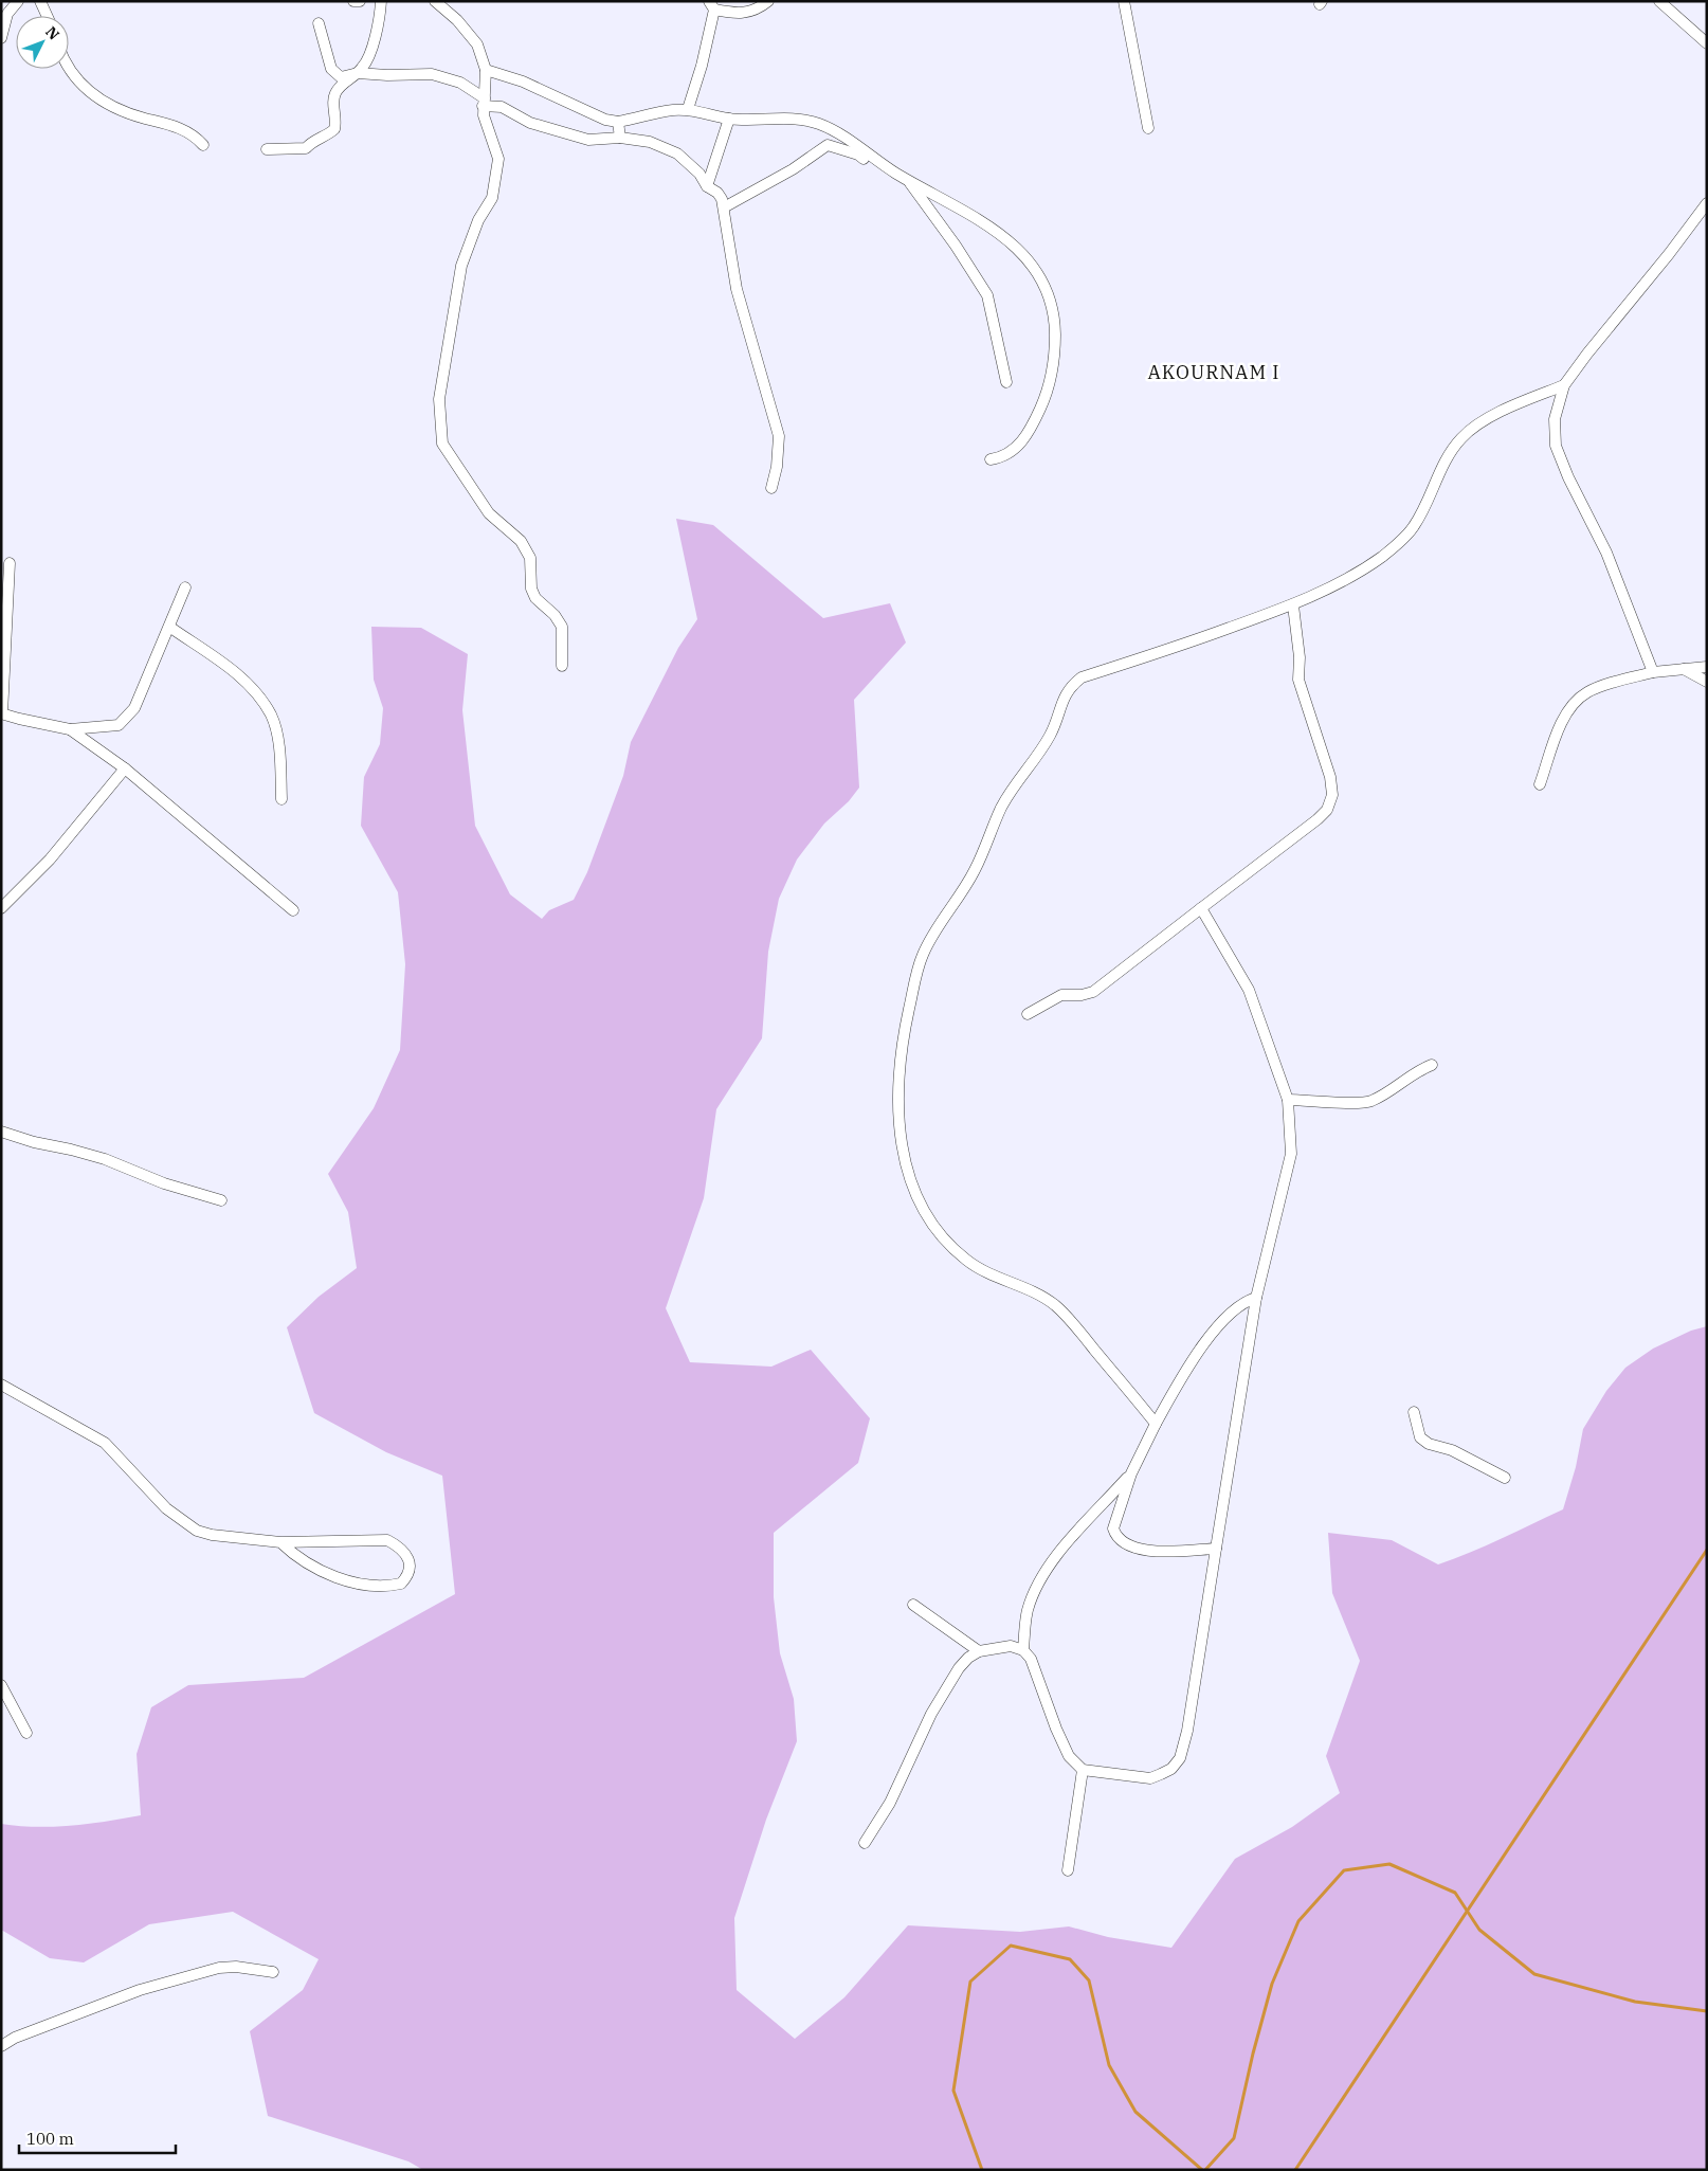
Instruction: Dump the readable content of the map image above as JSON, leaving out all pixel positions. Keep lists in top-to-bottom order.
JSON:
{
  "districts": ["AKOURNAM I"],
  "scale_bar": "100 m",
  "north": "top right"
}
